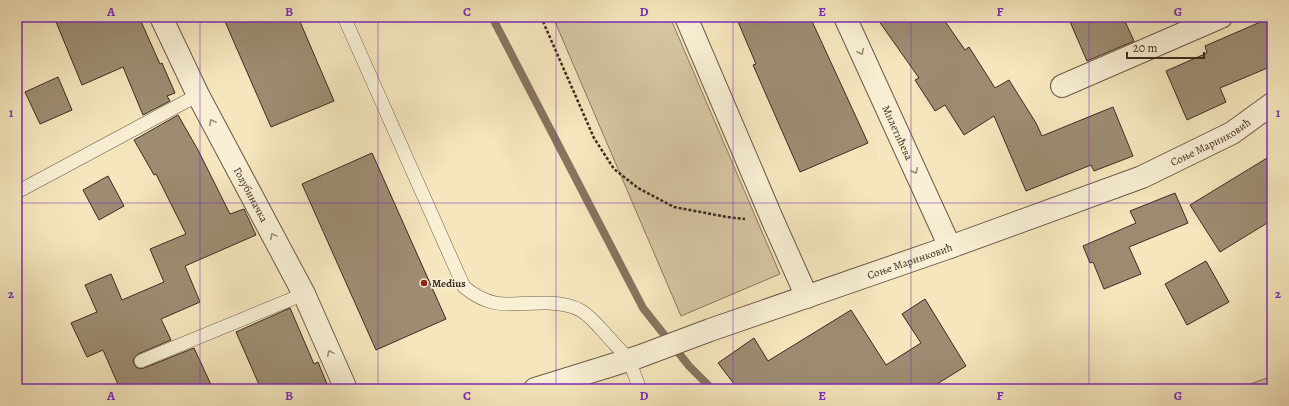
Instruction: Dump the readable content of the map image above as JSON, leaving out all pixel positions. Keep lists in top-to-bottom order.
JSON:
{
  "streets": {
    "street": ["Милетићева", "Соње Маринковић", "Голубиначка"]
  },
  "crossings": [
    ["Милетићева", "Соње Маринковић"]
  ],
  "one_way": ["Голубиначка"],
  "places": ["Medius"],
  "scale_bar": "20 m",
  "grid": {
    "columns": [
      "A",
      "B",
      "C",
      "D",
      "E",
      "F",
      "G"
    ],
    "rows": ["1", "2"]
  }
}
